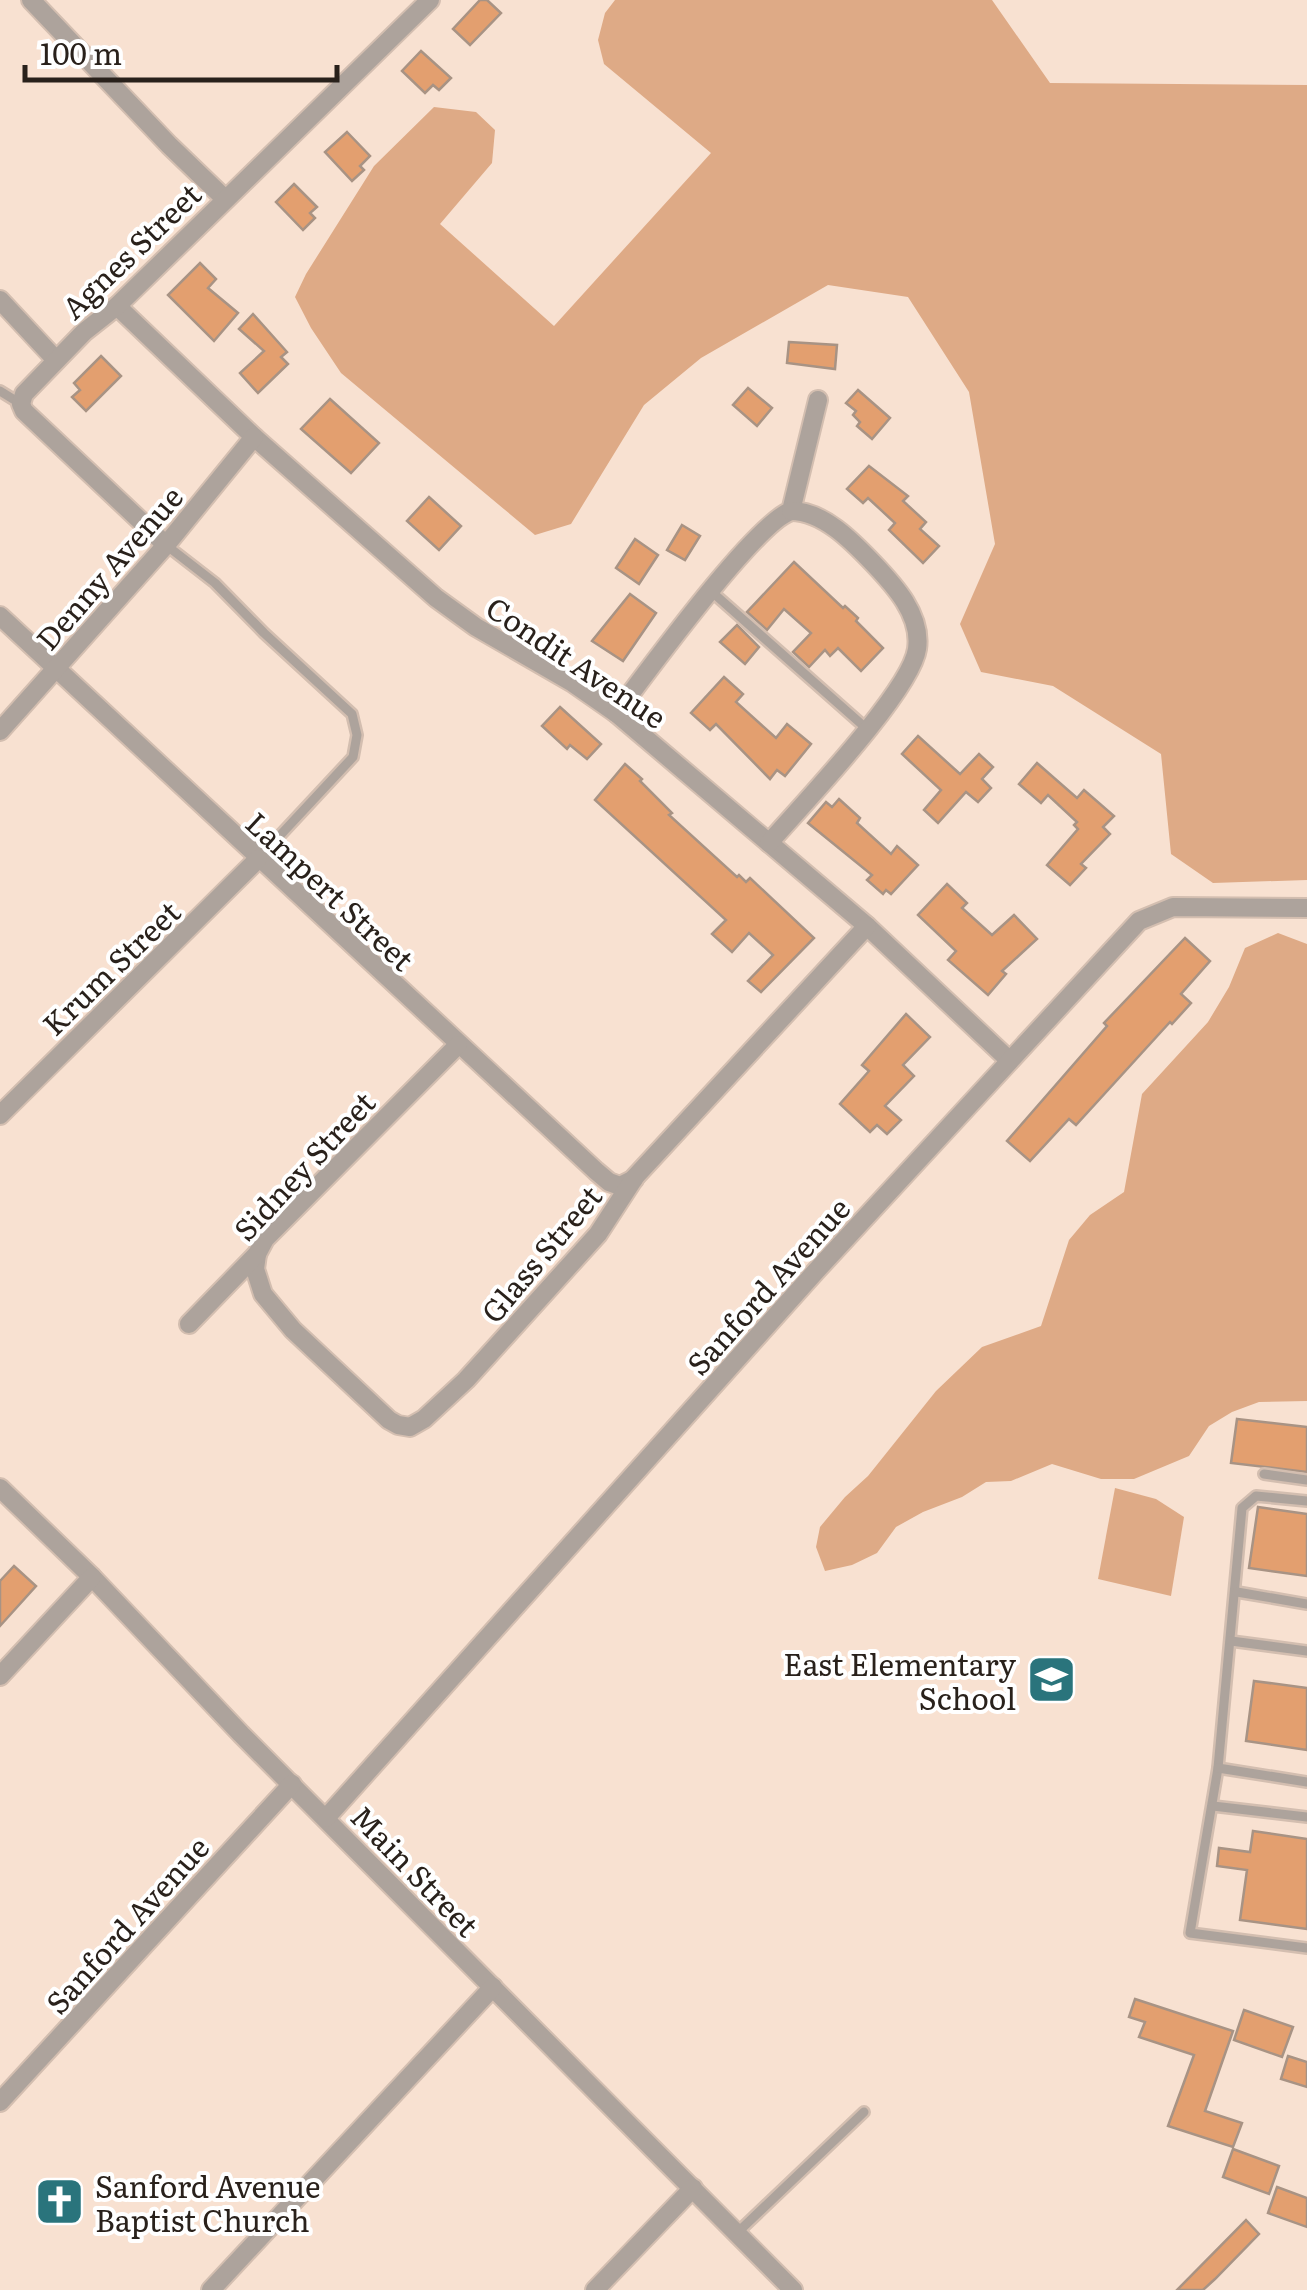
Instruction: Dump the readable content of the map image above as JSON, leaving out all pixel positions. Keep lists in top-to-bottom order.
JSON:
{
  "streets": {
    "street": [
      "Agnes Street",
      "Denny Avenue",
      "Condit Avenue",
      "Lampert Street",
      "Krum Street",
      "Sidney Street",
      "Glass Street",
      "Sanford Avenue",
      "Main Street"
    ]
  },
  "crossings": [
    ["Agnes Street", "Condit Avenue"],
    ["Denny Avenue", "Condit Avenue"],
    ["Denny Avenue", "Lampert Street"],
    ["Condit Avenue", "Glass Street"],
    ["Condit Avenue", "Sanford Avenue"],
    ["Lampert Street", "Krum Street"],
    ["Lampert Street", "Sidney Street"],
    ["Lampert Street", "Glass Street"],
    ["Sidney Street", "Glass Street"],
    ["Sanford Avenue", "Main Street"]
  ],
  "places": {
    "school or university": ["East Elementary School"],
    "church": ["Sanford Avenue Baptist Church"]
  },
  "scale_bar": "100 m"
}
